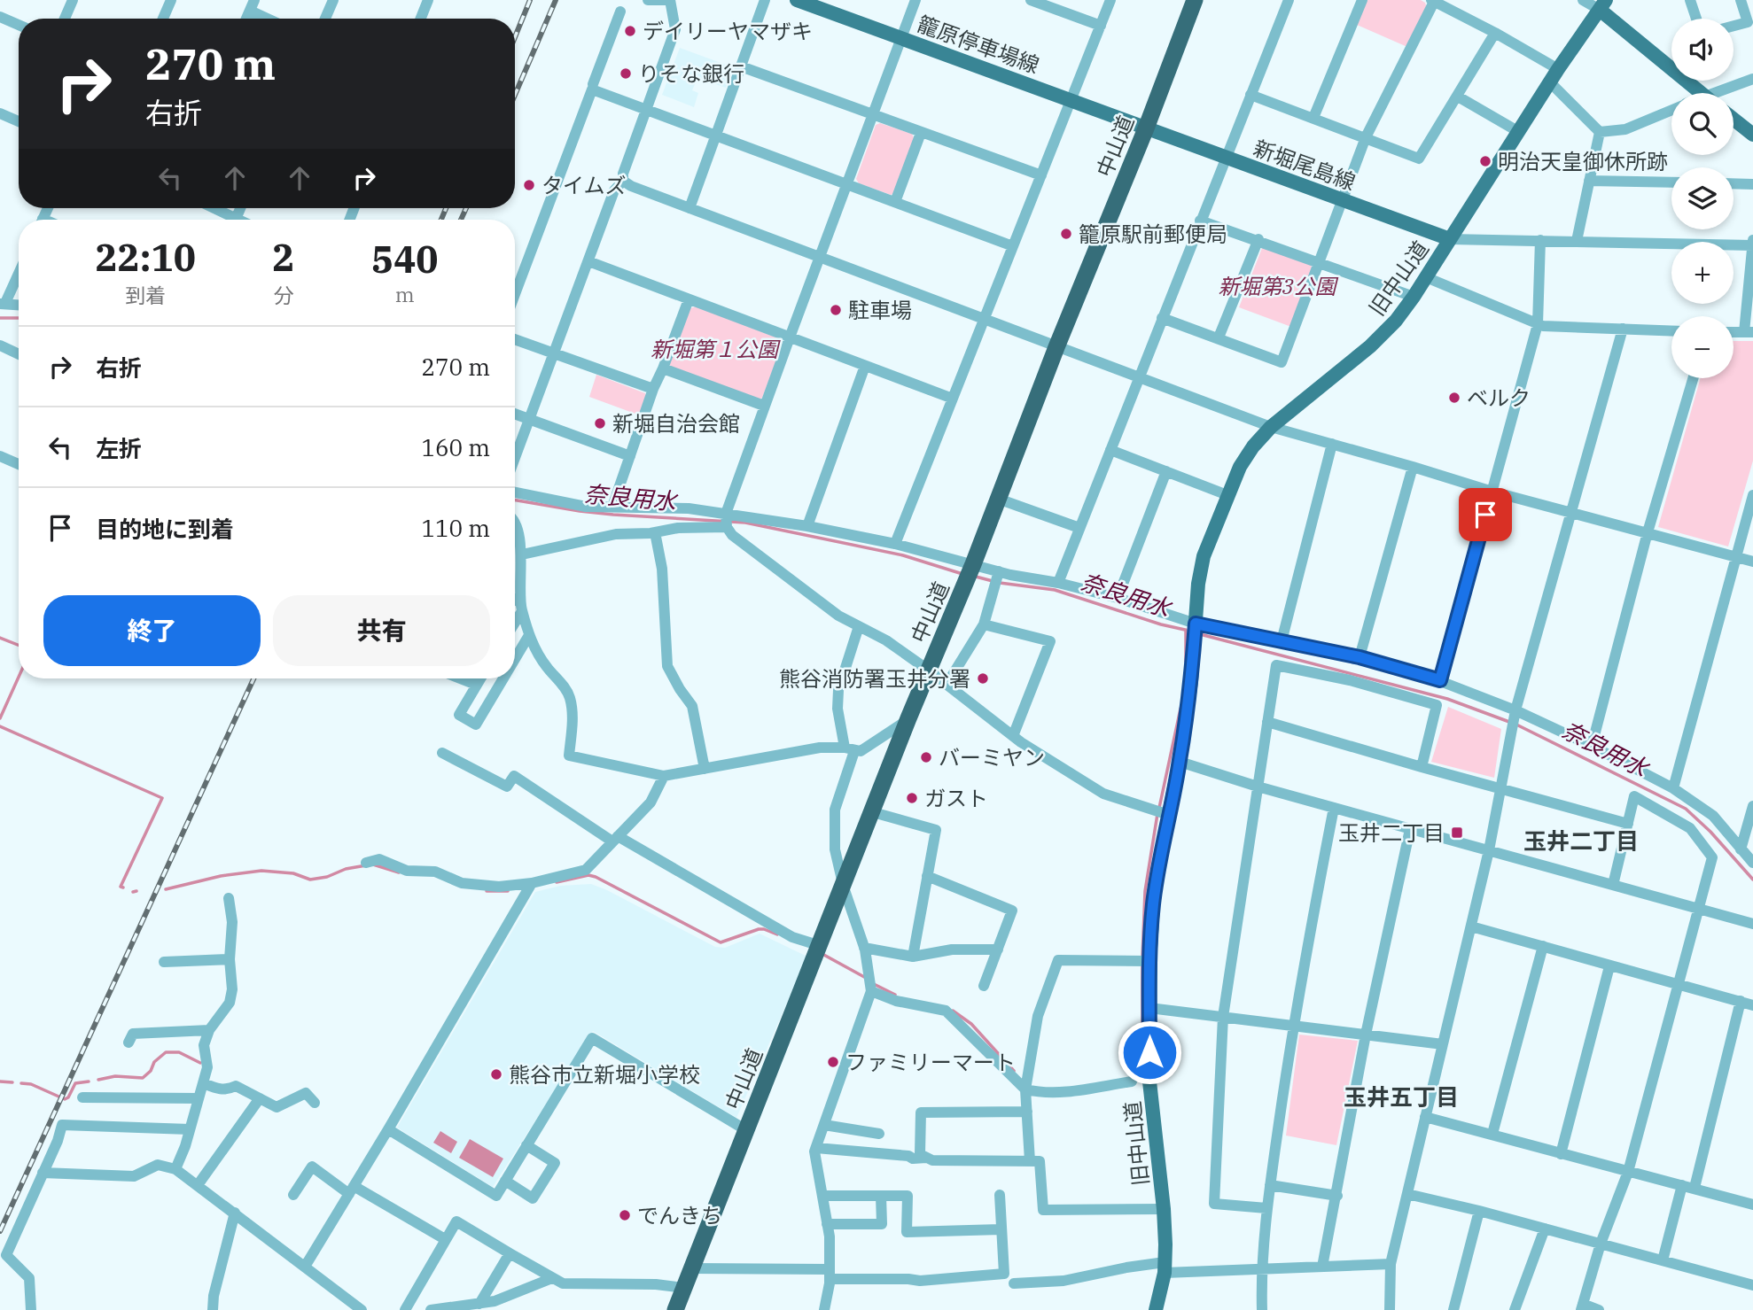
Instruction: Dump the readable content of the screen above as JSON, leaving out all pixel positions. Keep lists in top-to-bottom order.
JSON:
{
  "streets": {
    "highway": ["中山道"],
    "main road": ["籠原停車場線", "新堀尾島線", "旧中山道"]
  },
  "crossings": [
    ["籠原停車場線", "中山道"],
    ["籠原停車場線", "新堀尾島線"],
    ["中山道", "新堀尾島線"],
    ["新堀尾島線", "旧中山道"]
  ],
  "districts": ["玉井二丁目", "玉井五丁目"],
  "water": ["奈良用水"],
  "parks": ["新堀第3公園", "新堀第１公園"],
  "places": {
    "other": [
      "デイリーヤマザキ",
      "りそな銀行",
      "明治天皇御休所跡",
      "タイムズ",
      "籠原駅前郵便局",
      "駐車場",
      "ベルク",
      "新堀自治会館",
      "熊谷消防署玉井分署",
      "バーミヤン",
      "ガスト",
      "ファミリーマート",
      "熊谷市立新堀小学校",
      "でんきち"
    ],
    "transit": ["玉井二丁目"]
  },
  "page": {
    "map_buttons": ["+", "−"],
    "turn": ["270 m", "右折"],
    "eta": [
      "22:10",
      "到着",
      "2",
      "分",
      "540",
      "m"
    ],
    "list": [
      {
        "name": "右折",
        "value": "270 m"
      },
      {
        "name": "左折",
        "value": "160 m"
      },
      {
        "name": "目的地に到着",
        "value": "110 m"
      }
    ],
    "buttons": ["終了", "共有"]
  }
}
